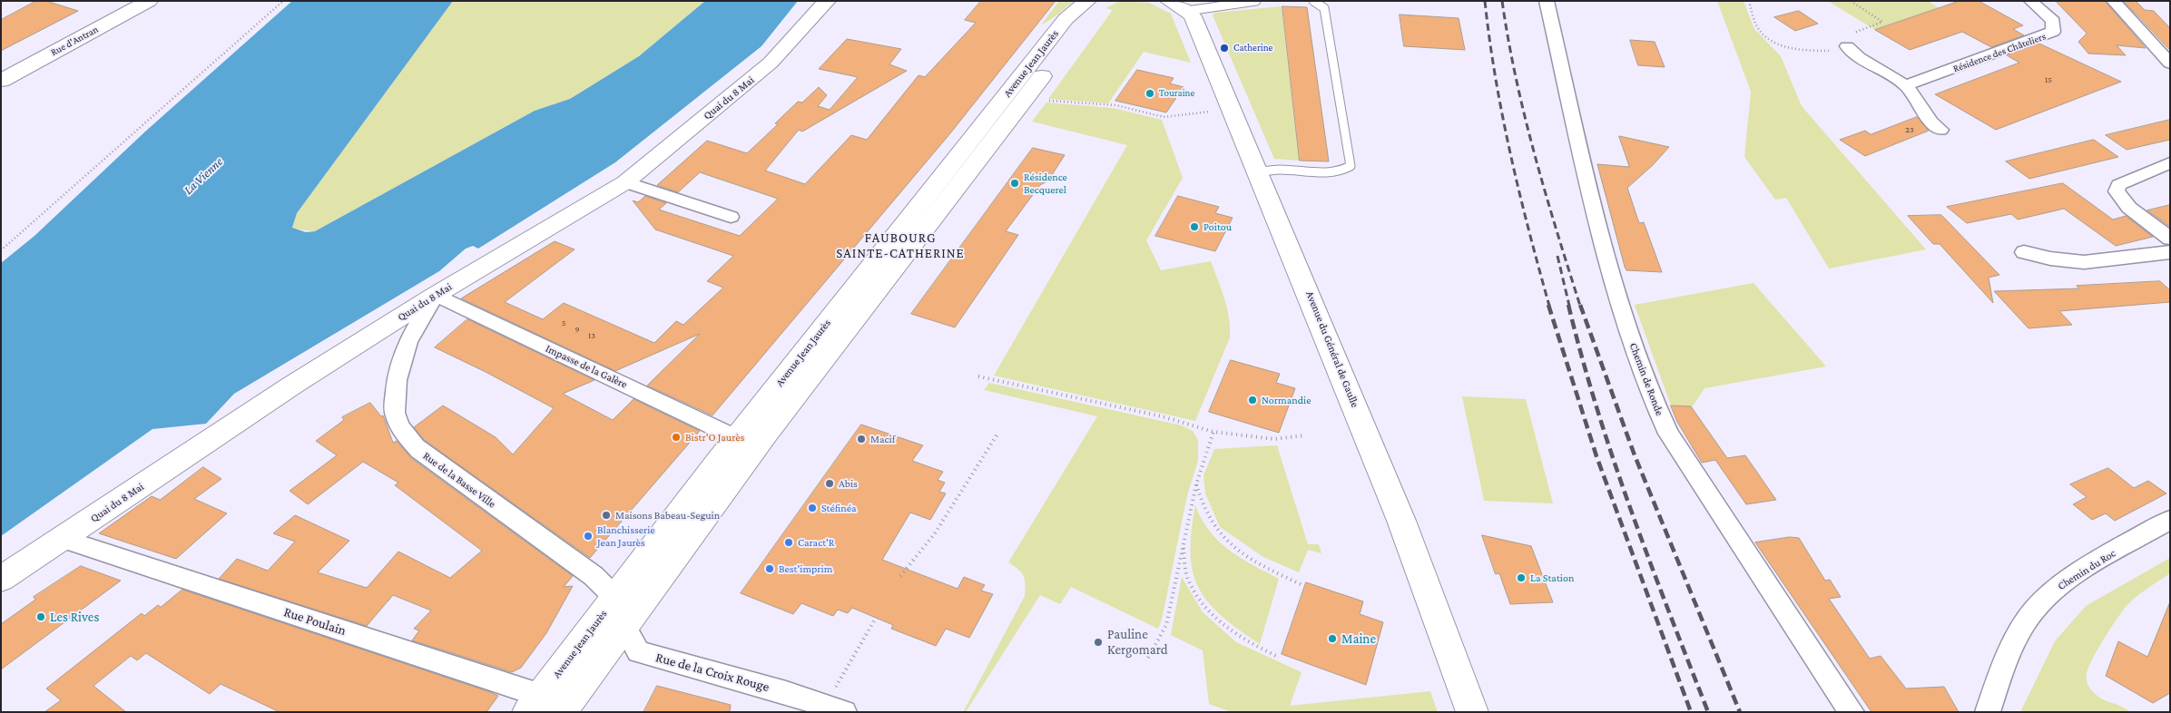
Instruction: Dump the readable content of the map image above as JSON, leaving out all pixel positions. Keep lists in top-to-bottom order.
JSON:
{
  "streets": {
    "main road": [
      "Rue d'Antran",
      "Avenue Jean Jaurès",
      "Quai du 8 Mai",
      "Avenue du Général de Gaulle"
    ],
    "street": [
      "Résidence des Châteliers",
      "Impasse de la Galère",
      "Chemin de Ronde",
      "Rue de la Basse Ville",
      "Chemin du Roc",
      "Rue Poulain",
      "Rue de la Croix Rouge"
    ]
  },
  "crossings": [
    ["Avenue Jean Jaurès", "Impasse de la Galère"],
    ["Avenue Jean Jaurès", "Rue de la Basse Ville"],
    ["Avenue Jean Jaurès", "Rue Poulain"],
    ["Avenue Jean Jaurès", "Rue de la Croix Rouge"],
    ["Quai du 8 Mai", "Impasse de la Galère"],
    ["Quai du 8 Mai", "Rue de la Basse Ville"],
    ["Quai du 8 Mai", "Rue Poulain"],
    ["Impasse de la Galère", "Rue de la Basse Ville"],
    ["Rue de la Basse Ville", "Rue de la Croix Rouge"]
  ],
  "districts": ["FAUBOURG SAINTE-CATHERINE"],
  "water": ["La Vienne"],
  "places": [
    "Catherine",
    "Touraine",
    "Résidence Becquerel",
    "Poitou",
    "Normandie",
    "Bistr'O Jaurès",
    "Macif",
    "Abis",
    "Stéfinéa",
    "Maisons Babeau-Seguin",
    "Blanchisserie Jean Jaurès",
    "Caract'R",
    "Best'imprim",
    "La Station",
    "Les Rives",
    "Maine",
    "Pauline Kergomard"
  ],
  "house_numbers": [
    "15",
    "23",
    "5",
    "9",
    "13"
  ]
}
